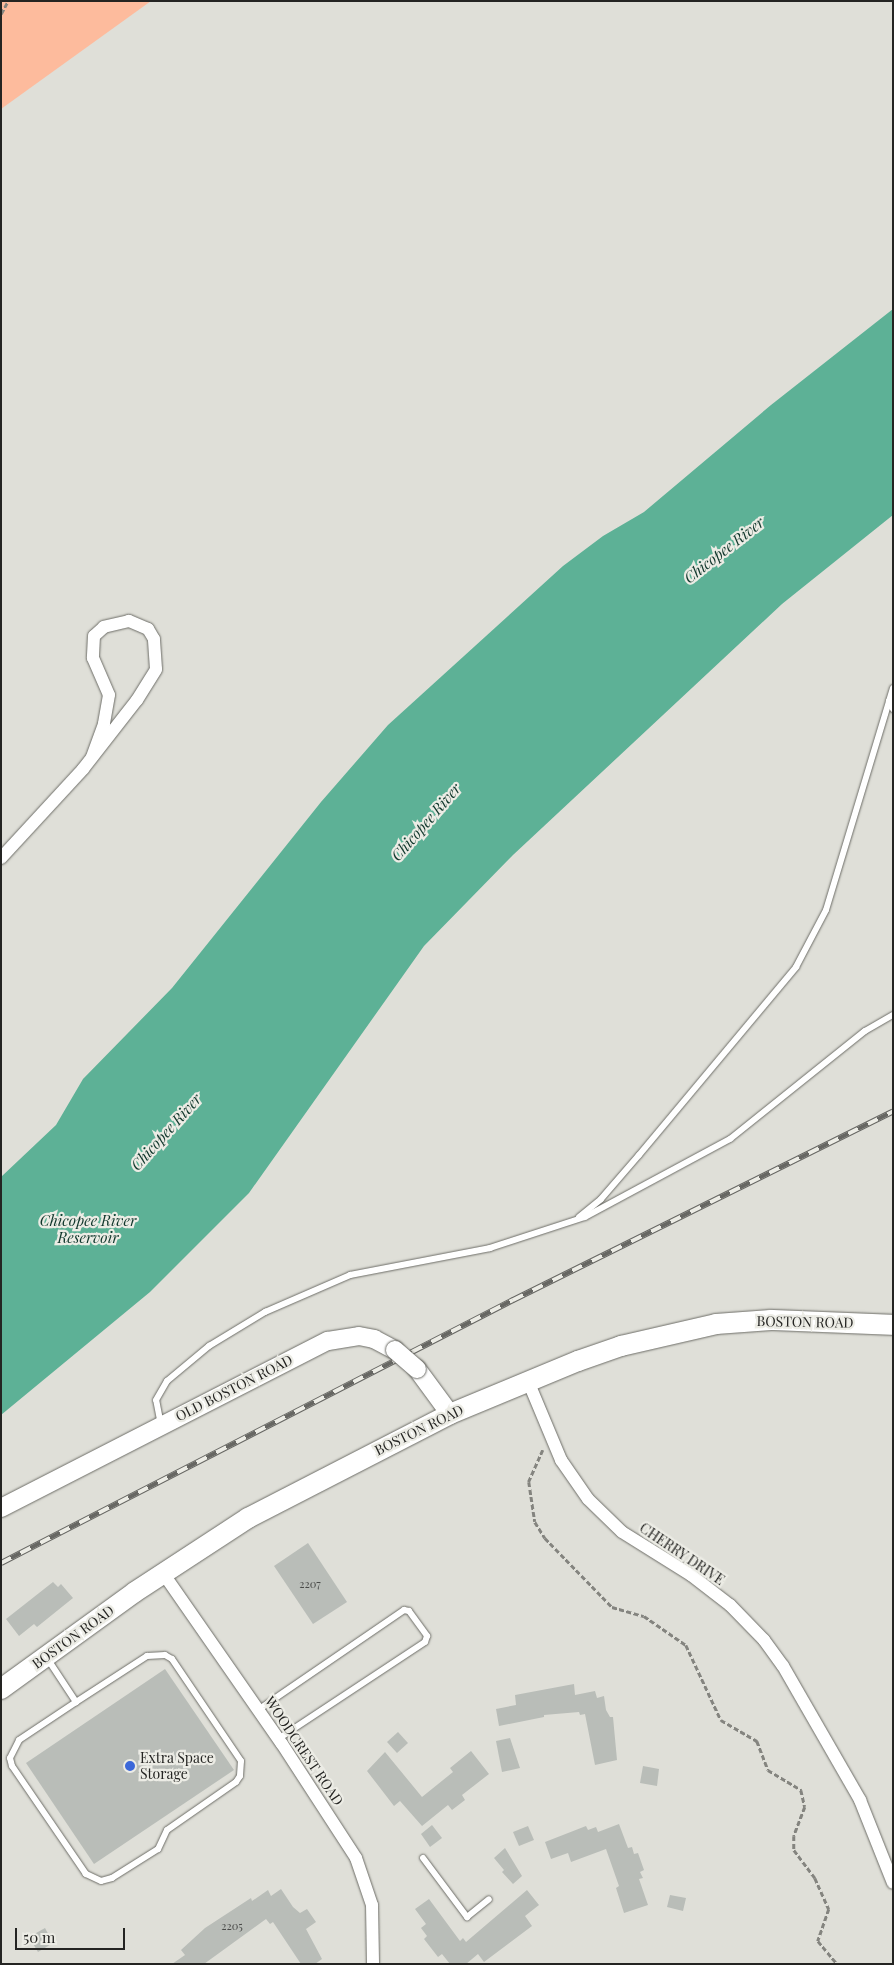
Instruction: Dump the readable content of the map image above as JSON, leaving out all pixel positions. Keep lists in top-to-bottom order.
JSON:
{
  "streets": {
    "main road": ["BOSTON ROAD"],
    "street": ["OLD BOSTON ROAD", "CHERRY DRIVE", "WOODCREST ROAD"]
  },
  "crossings": [
    ["BOSTON ROAD", "OLD BOSTON ROAD"],
    ["BOSTON ROAD", "CHERRY DRIVE"],
    ["BOSTON ROAD", "WOODCREST ROAD"]
  ],
  "water": ["Chicopee River", "Chicopee River Reservoir"],
  "places": ["Extra Space Storage"],
  "house_numbers": ["2207", "2205"],
  "scale_bar": "50 m"
}
